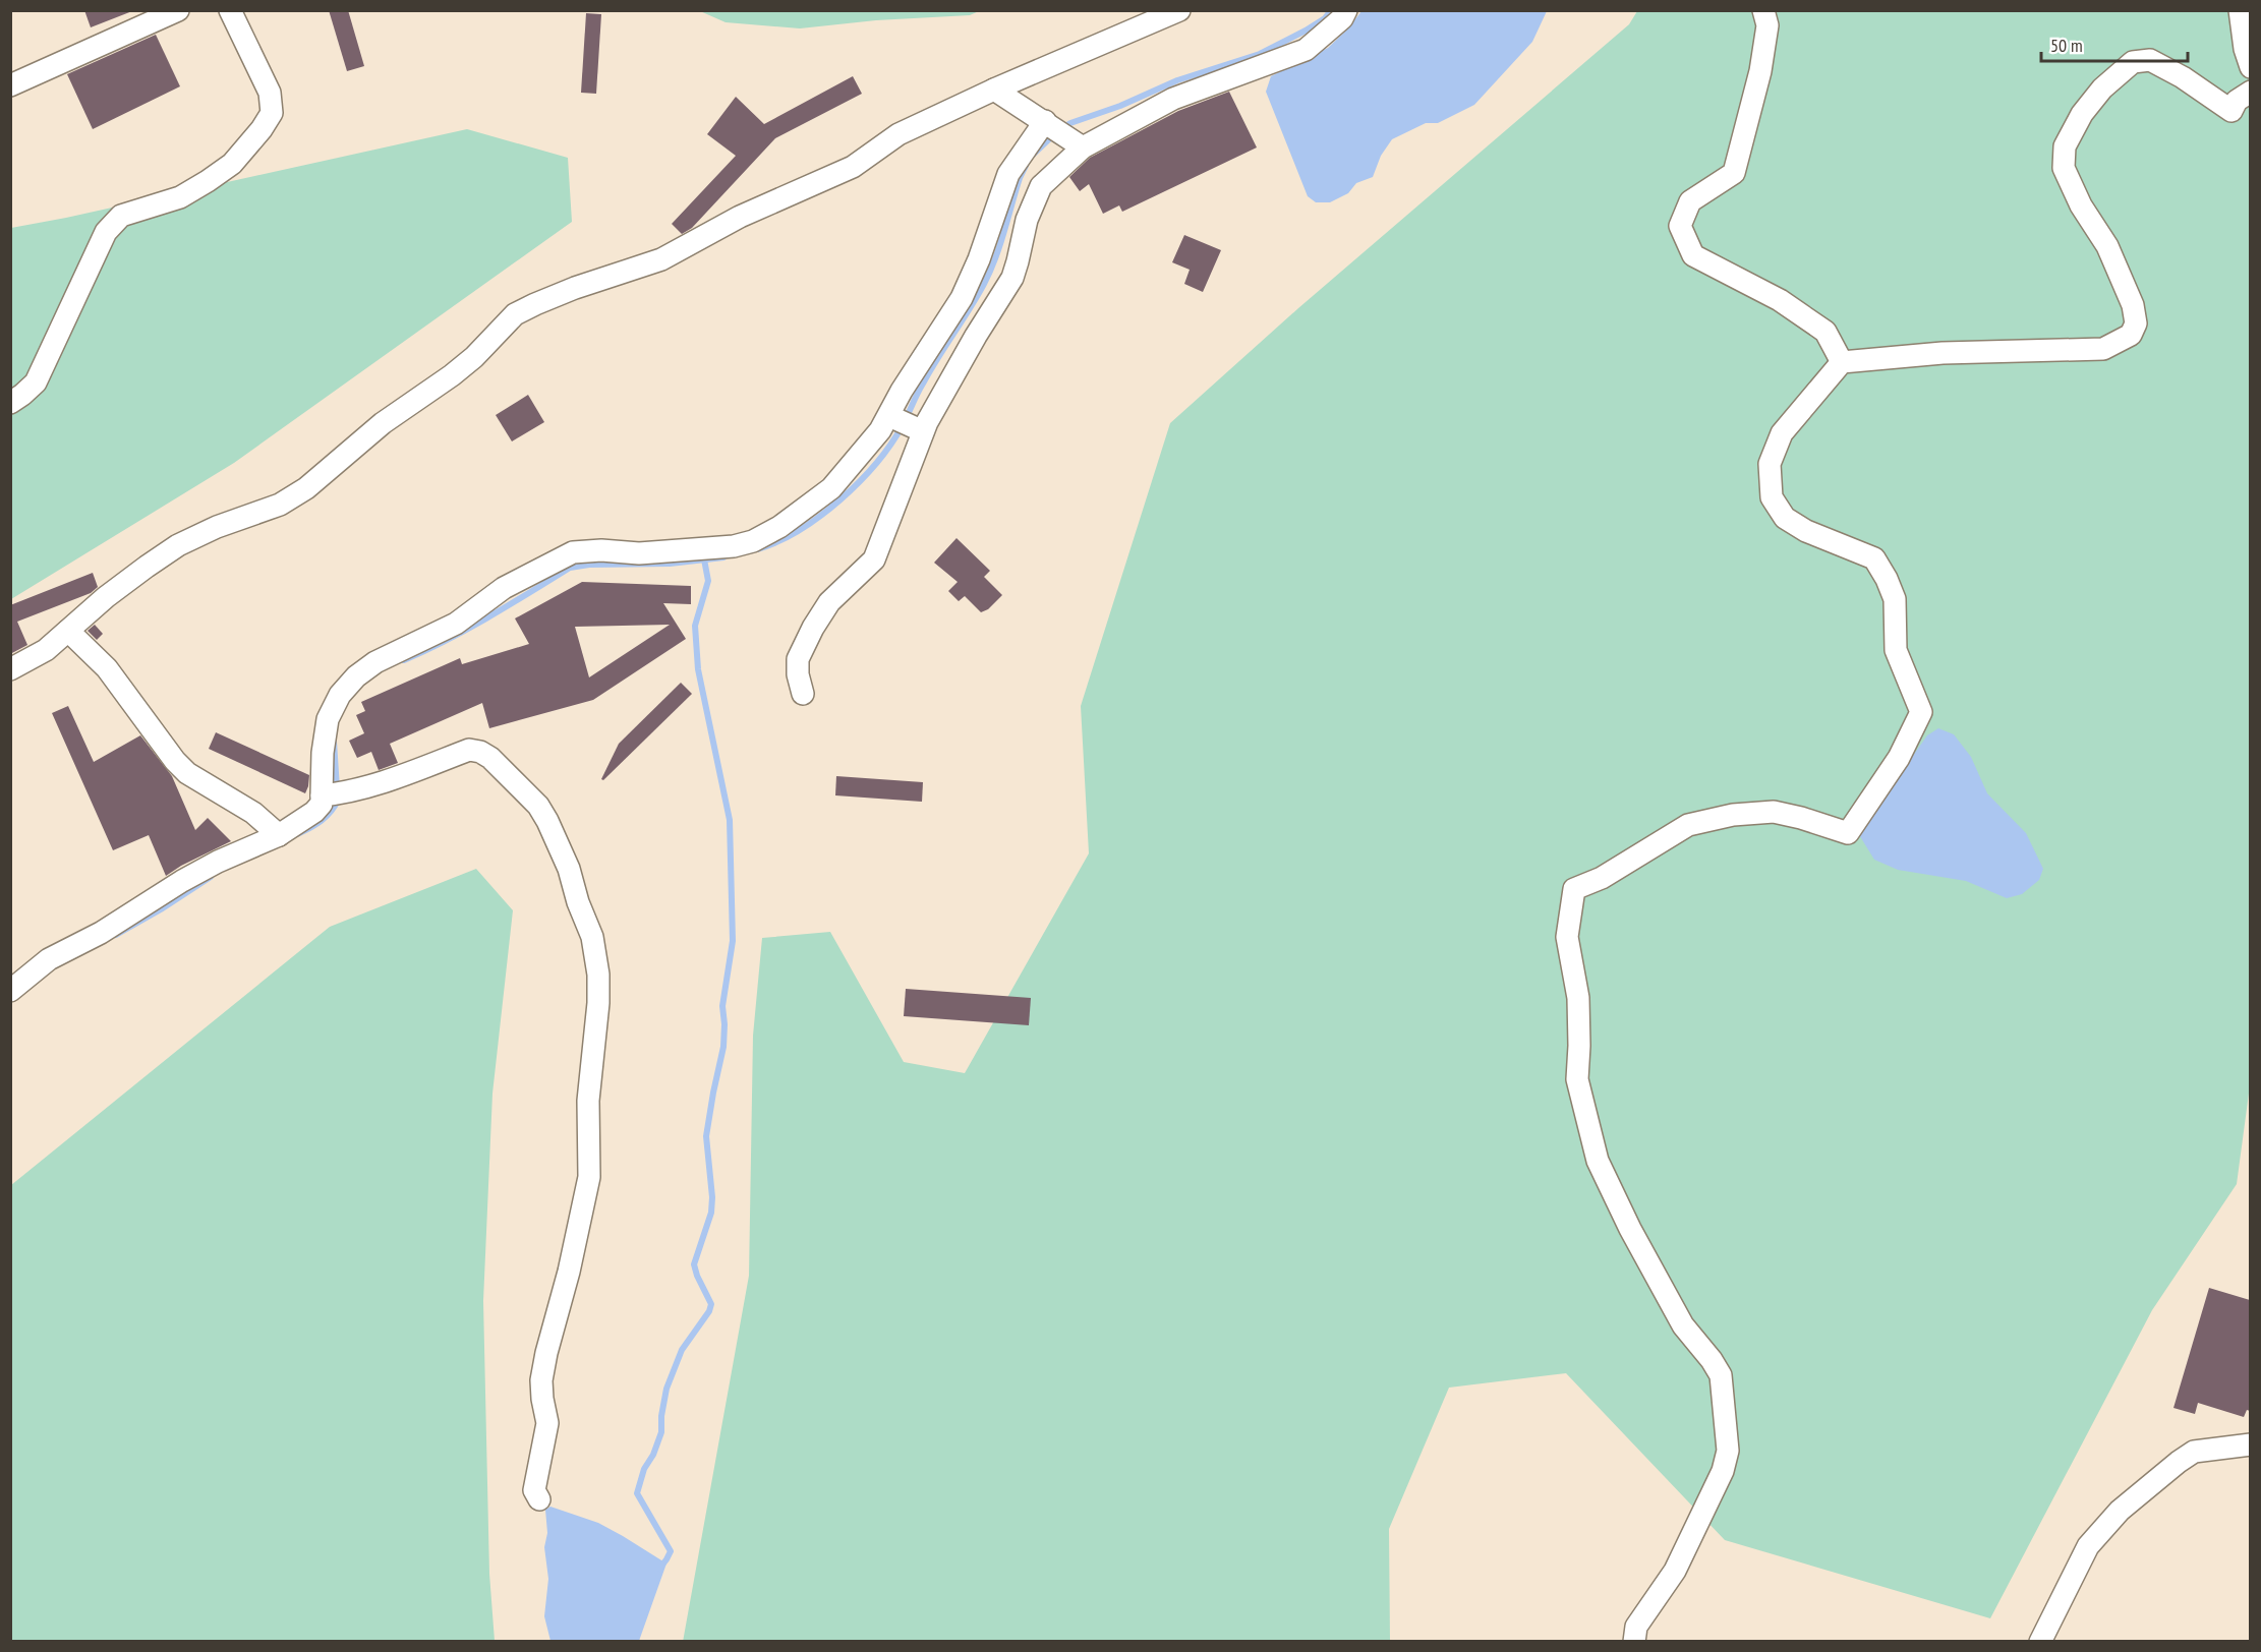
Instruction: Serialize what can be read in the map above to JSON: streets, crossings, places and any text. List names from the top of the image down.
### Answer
{
  "scale_bar": "50 m"
}
